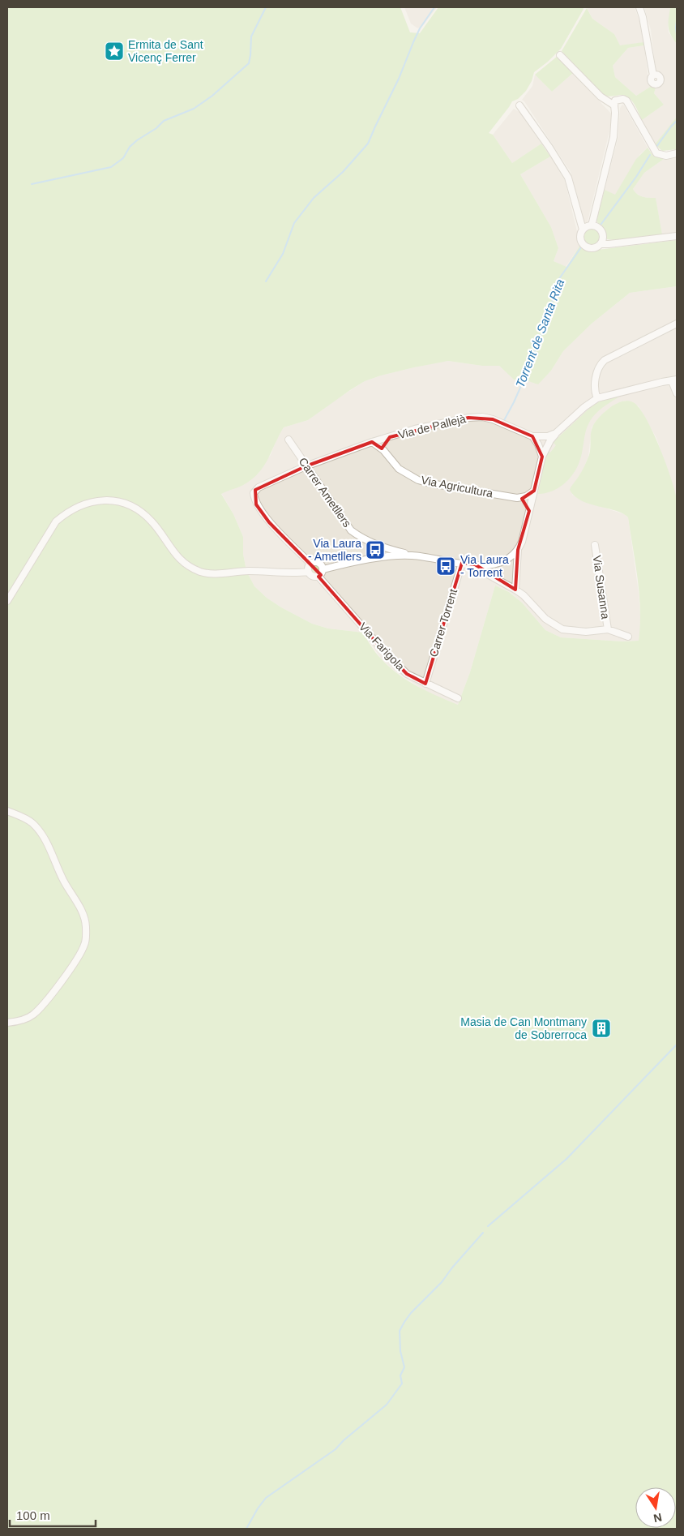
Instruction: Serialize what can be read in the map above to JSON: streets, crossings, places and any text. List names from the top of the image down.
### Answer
{
  "streets": {
    "street": [
      "Via de Pallejà",
      "Via Agricultura",
      "Carrer Ametllers",
      "Via Susanna",
      "Carrer Torrent",
      "Via Farigola"
    ]
  },
  "crossings": [
    ["Via de Pallejà", "Via Agricultura"],
    ["Via de Pallejà", "Carrer Ametllers"],
    ["Via de Pallejà", "Via Farigola"],
    ["Carrer Torrent", "Via Farigola"]
  ],
  "water": ["Torrent de Santa Rita"],
  "places": {
    "place": ["Ermita de Sant Vicenç Ferrer"],
    "bus stop": ["Via Laura - Ametllers", "Via Laura - Torrent"],
    "building": ["Masia de Can Montmany de Sobrerroca"]
  },
  "scale_bar": "100 m",
  "north": "bottom"
}
